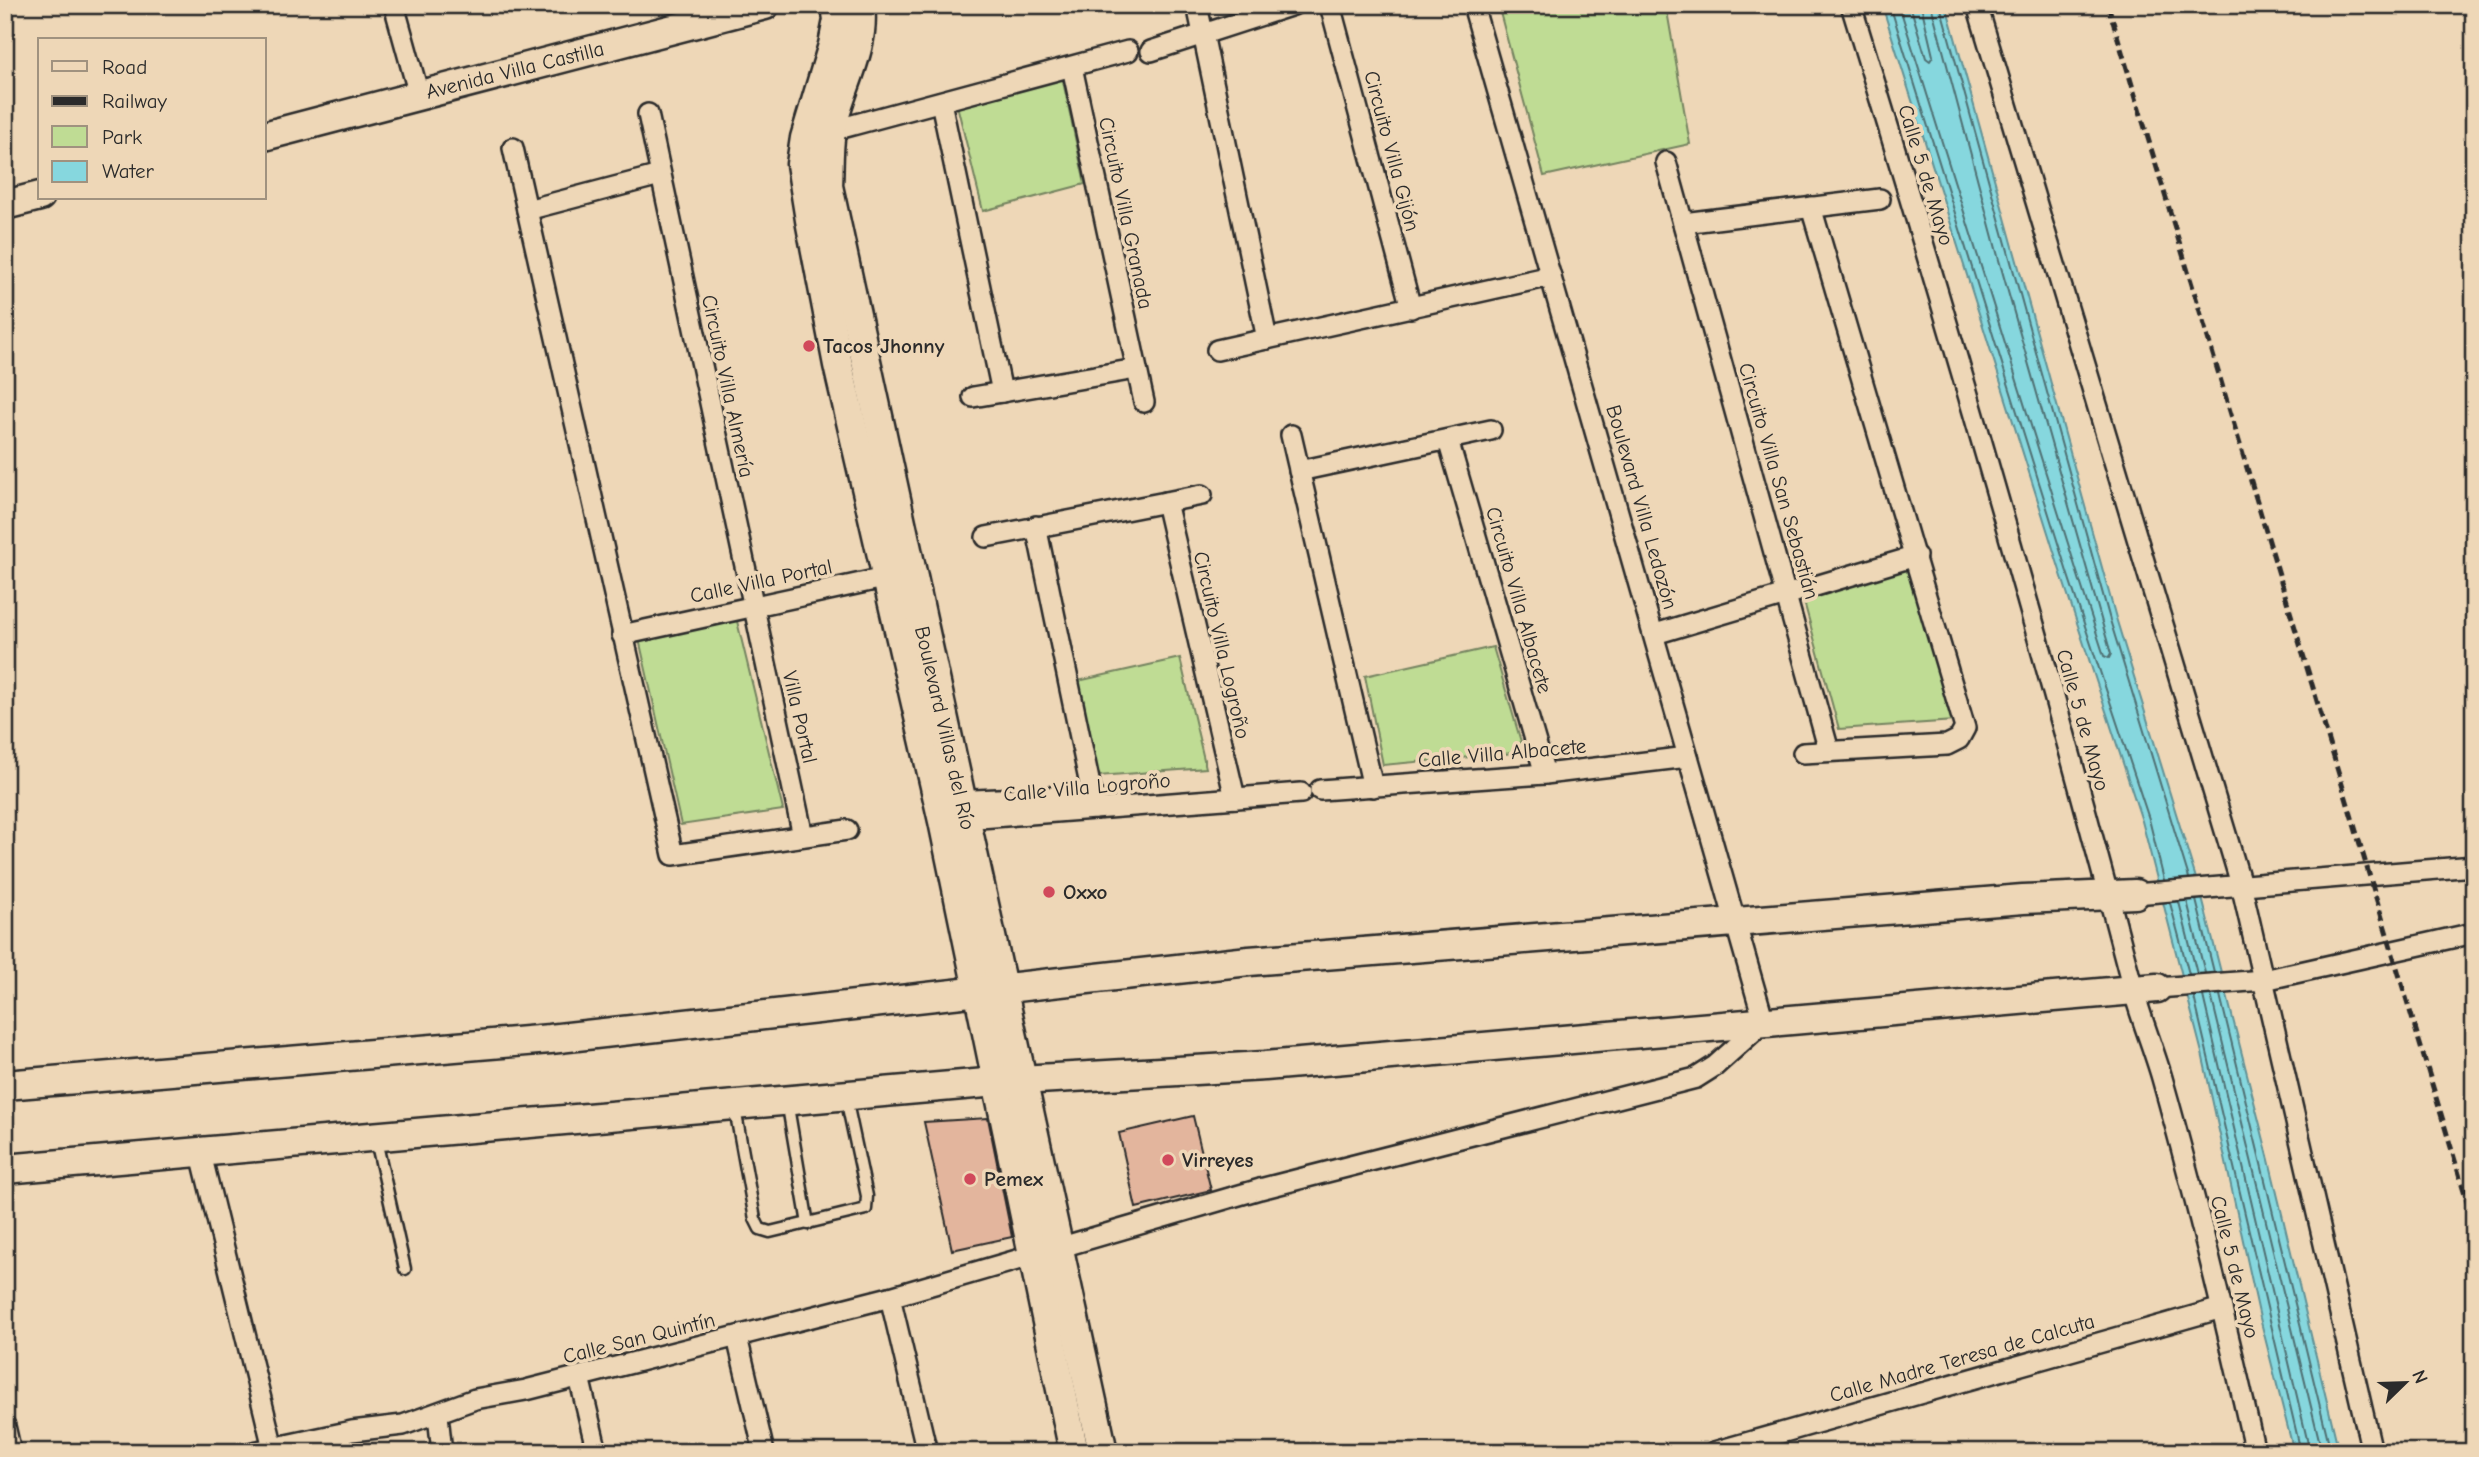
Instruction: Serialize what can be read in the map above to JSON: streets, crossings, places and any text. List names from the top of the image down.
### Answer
{
  "streets": {
    "street": [
      "Avenida Villa Castilla",
      "Circuito Villa Gijón",
      "Calle 5 de Mayo",
      "Circuito Villa Granada",
      "Circuito Villa Almería",
      "Circuito Villa San Sebastián",
      "Boulevard Villa Ledozón",
      "Calle Villa Portal",
      "Circuito Villa Albacete",
      "Circuito Villa Logroño",
      "Villa Portal",
      "Boulevard Villas del Río",
      "Calle Villa Albacete",
      "Calle Villa Logroño",
      "Calle San Quintín",
      "Calle Madre Teresa de Calcuta"
    ]
  },
  "crossings": [
    ["Calle 5 de Mayo", "Calle Madre Teresa de Calcuta"],
    ["Circuito Villa Almería", "Calle Villa Portal"],
    ["Circuito Villa Almería", "Villa Portal"],
    ["Boulevard Villa Ledozón", "Calle Villa Albacete"],
    ["Boulevard Villa Ledozón", "Calle San Quintín"],
    ["Calle Villa Portal", "Villa Portal"],
    ["Calle Villa Portal", "Boulevard Villas del Río"],
    ["Circuito Villa Albacete", "Calle Villa Albacete"],
    ["Circuito Villa Logroño", "Calle Villa Albacete"],
    ["Circuito Villa Logroño", "Calle Villa Logroño"],
    ["Boulevard Villas del Río", "Calle Villa Logroño"],
    ["Boulevard Villas del Río", "Calle San Quintín"],
    ["Calle Villa Albacete", "Calle Villa Logroño"]
  ],
  "places": [
    "Tacos Jhonny",
    "Oxxo",
    "Virreyes",
    "Pemex"
  ],
  "legend": [
    "Road",
    "Railway",
    "Park",
    "Water"
  ],
  "north": "top right"
}
